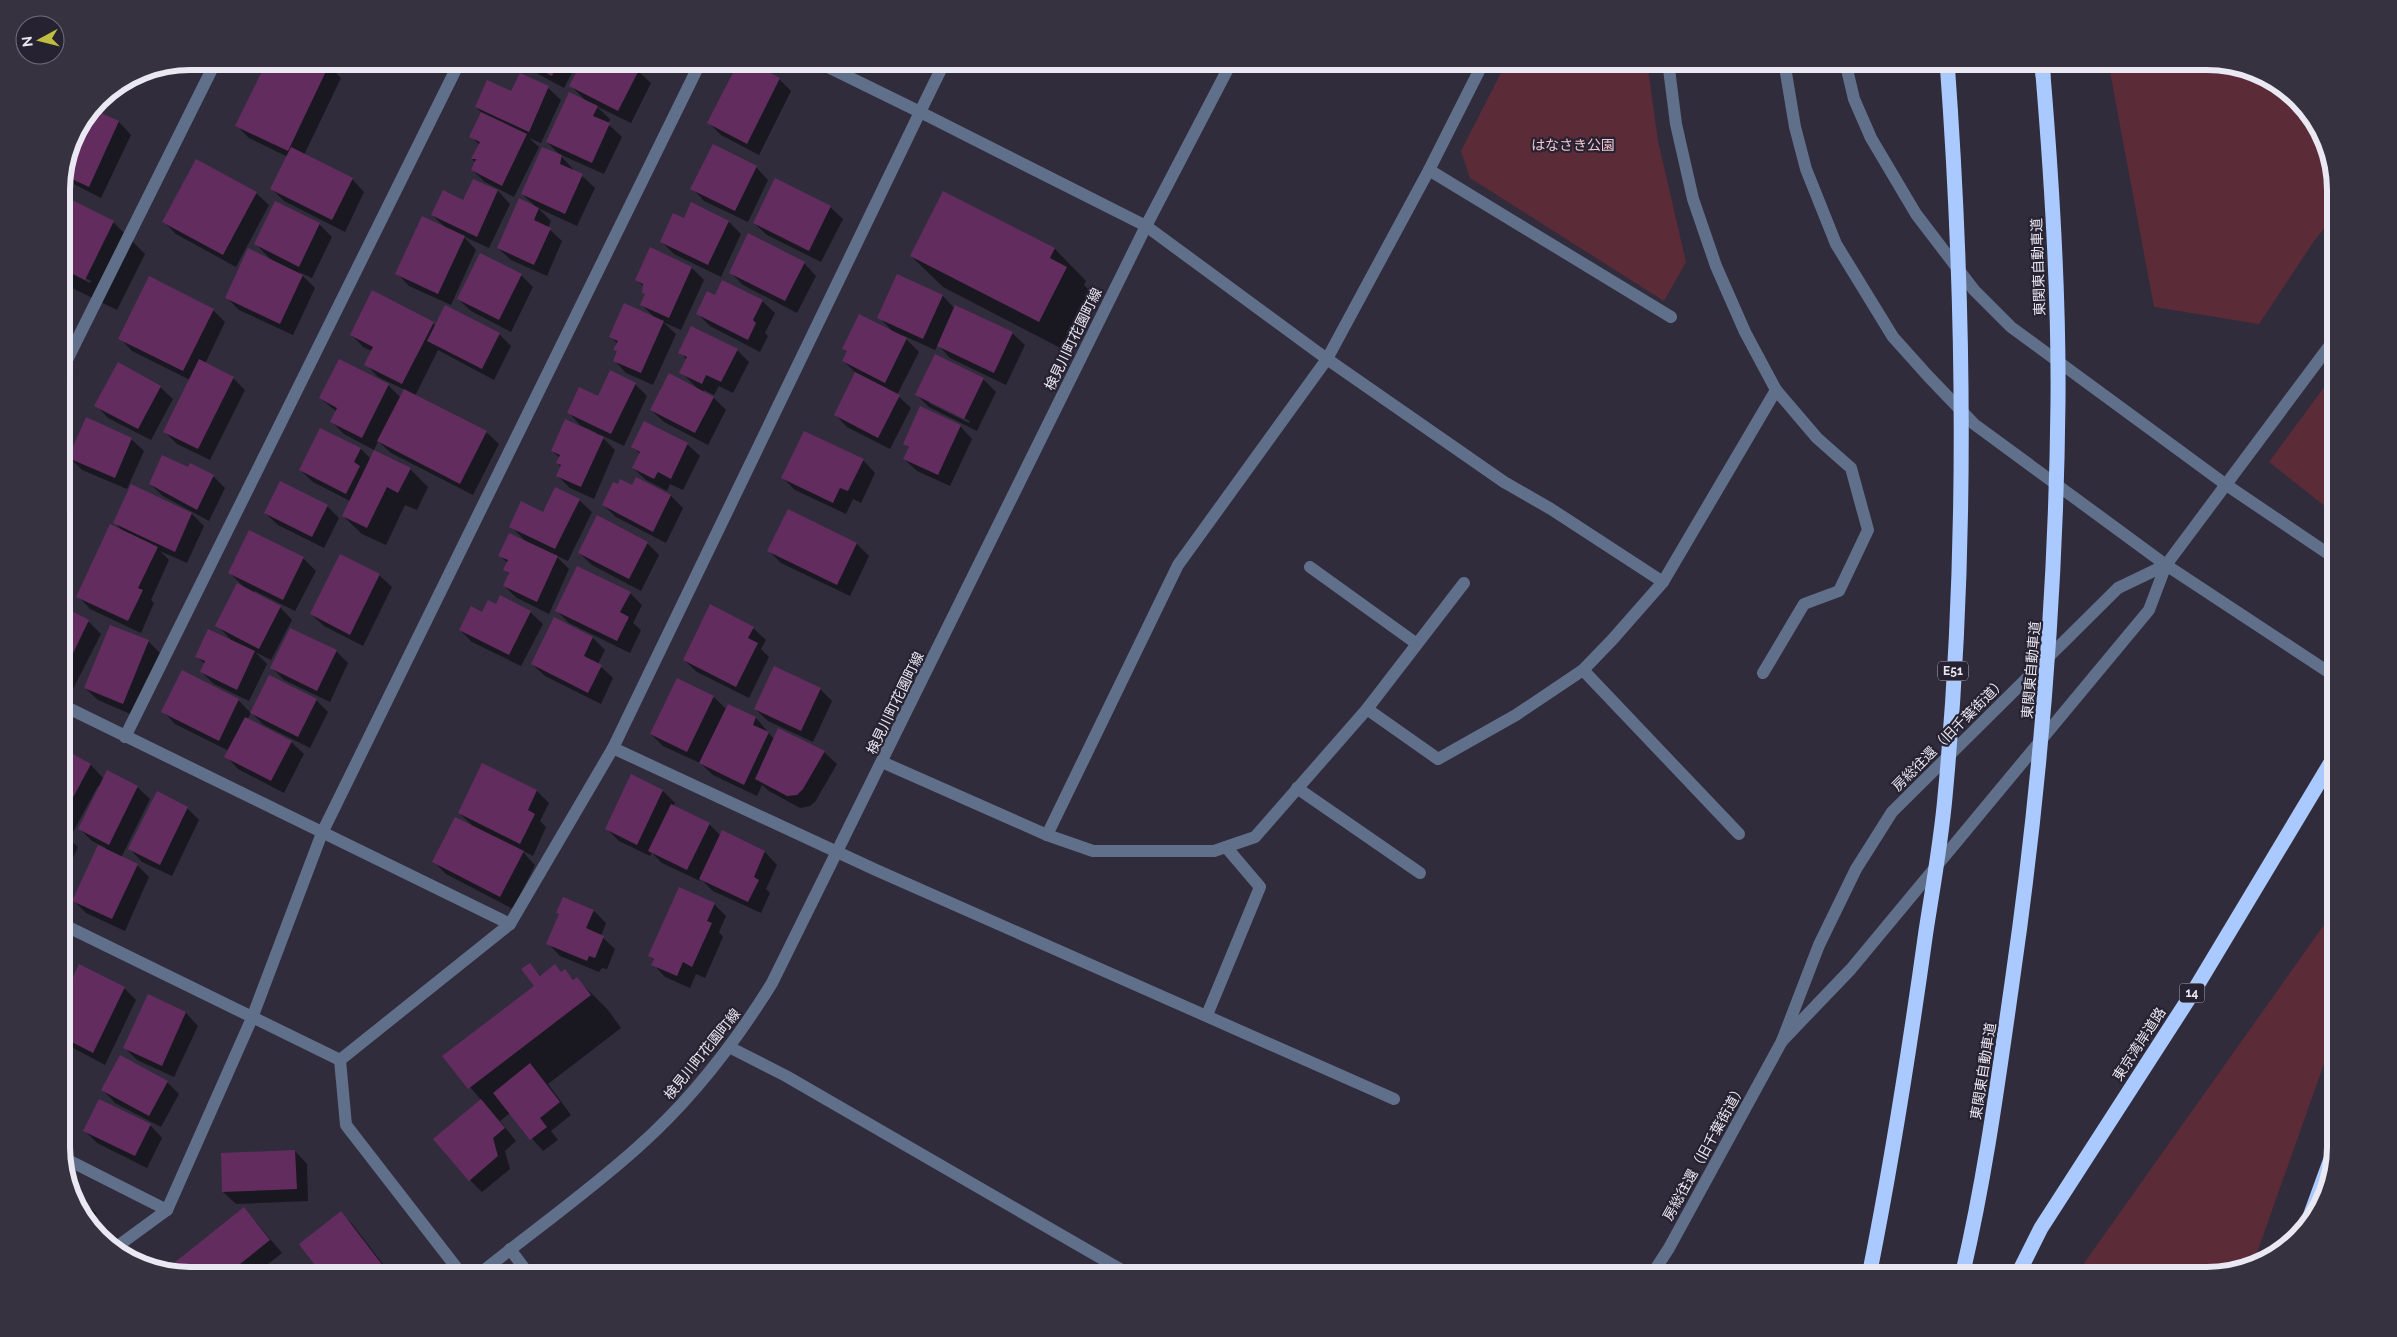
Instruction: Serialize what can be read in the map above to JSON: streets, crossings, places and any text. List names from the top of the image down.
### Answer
{
  "streets": {
    "highway": [
      "東関東自動車道",
      "E51",
      "14",
      "東京湾岸道路"
    ],
    "street": ["検見川町花園町線", "房総往還（旧千葉街道）"]
  },
  "parks": ["はなさき公園"],
  "north": "left"
}
